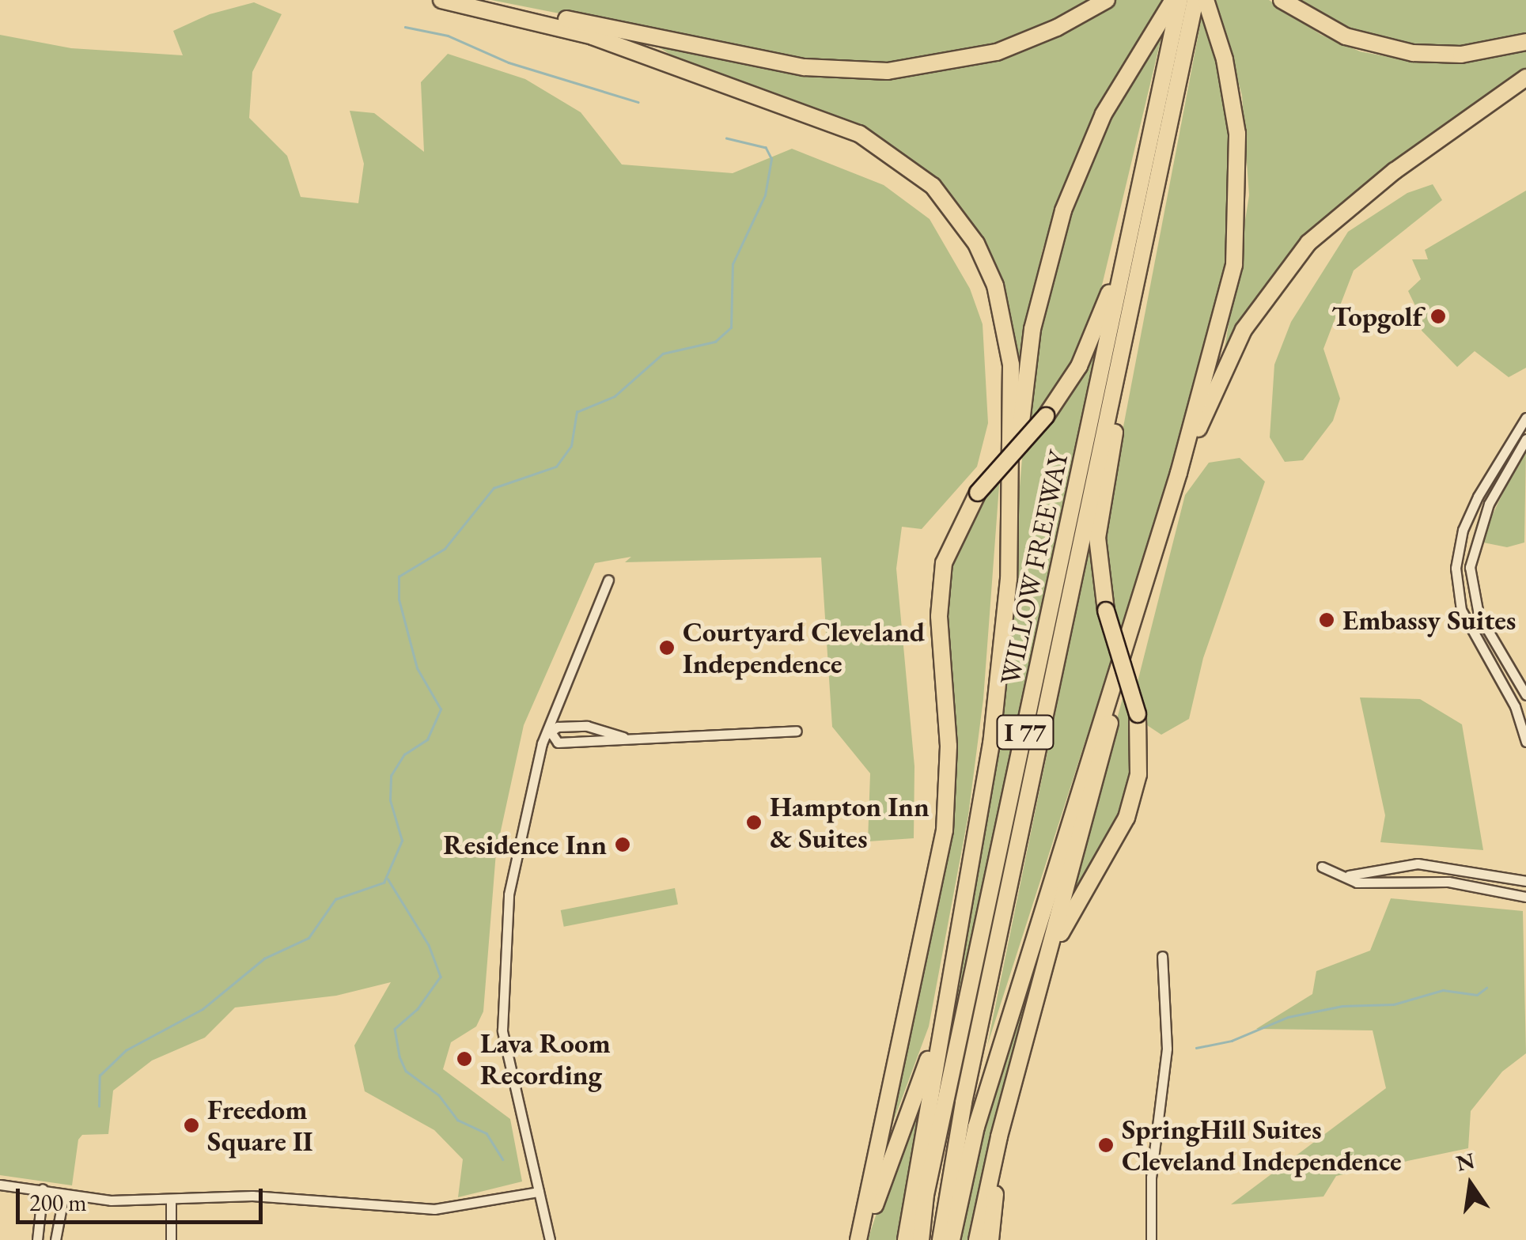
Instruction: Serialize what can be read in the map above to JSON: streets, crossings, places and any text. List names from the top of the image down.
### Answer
{
  "streets": {
    "highway": ["WILLOW FREEWAY", "I 77"]
  },
  "places": [
    "Topgolf",
    "Embassy Suites",
    "Courtyard Cleveland Independence",
    "Hampton Inn & Suites",
    "Residence Inn",
    "Lava Room Recording",
    "Freedom Square II",
    "SpringHill Suites Cleveland Independence"
  ],
  "scale_bar": "200 m",
  "north": "top"
}
